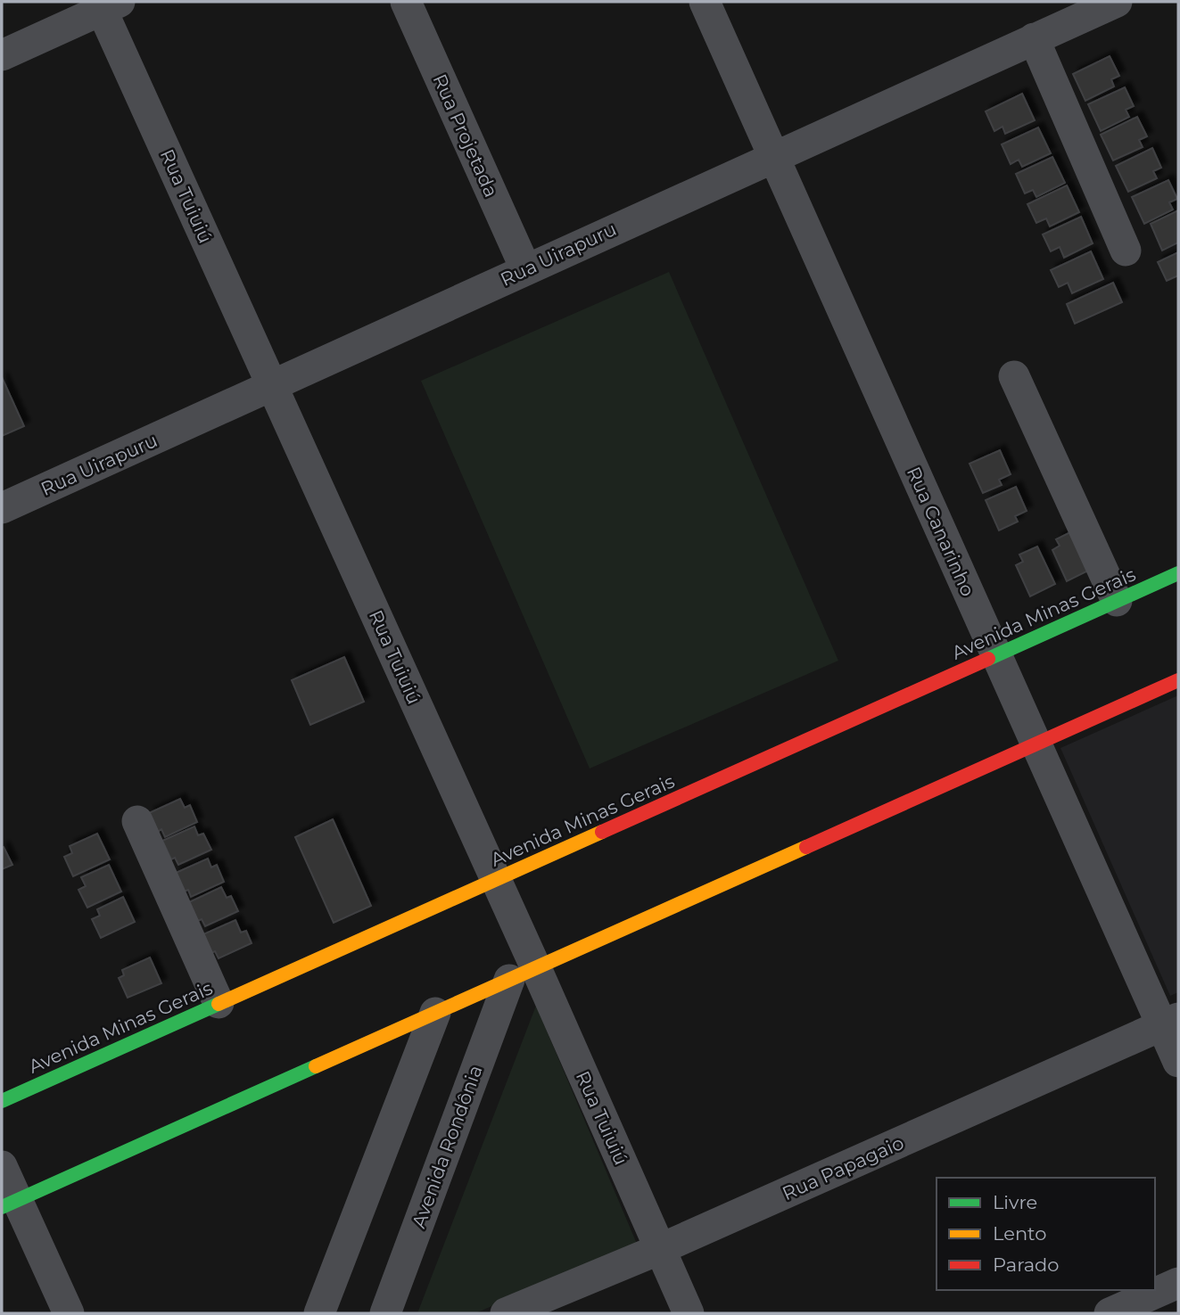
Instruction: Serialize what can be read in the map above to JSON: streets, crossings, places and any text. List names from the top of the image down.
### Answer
{
  "streets": {
    "street": [
      "Rua Projetada",
      "Rua Tuiuiú",
      "Rua Uirapuru",
      "Rua Canarinho",
      "Avenida Minas Gerais",
      "Avenida Rondônia",
      "Rua Papagaio"
    ]
  },
  "crossings": [
    ["Rua Projetada", "Rua Uirapuru"],
    ["Rua Tuiuiú", "Rua Uirapuru"],
    ["Rua Tuiuiú", "Avenida Minas Gerais"],
    ["Rua Tuiuiú", "Avenida Rondônia"],
    ["Rua Tuiuiú", "Rua Papagaio"],
    ["Rua Uirapuru", "Rua Canarinho"],
    ["Rua Canarinho", "Avenida Minas Gerais"],
    ["Rua Canarinho", "Rua Papagaio"]
  ],
  "legend": ["Livre", "Lento", "Parado"]
}
